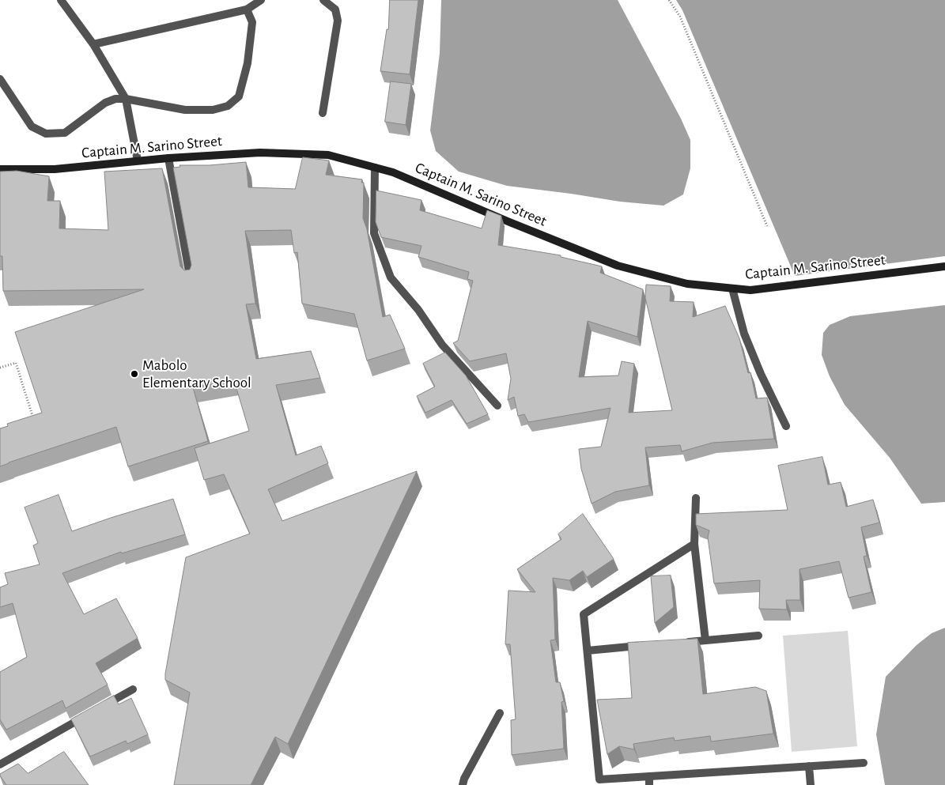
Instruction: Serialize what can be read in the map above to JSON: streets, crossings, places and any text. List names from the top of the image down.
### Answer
{
  "streets": {
    "street": ["Captain M. Sarino Street"]
  },
  "places": ["Mabolo Elementary School"]
}
